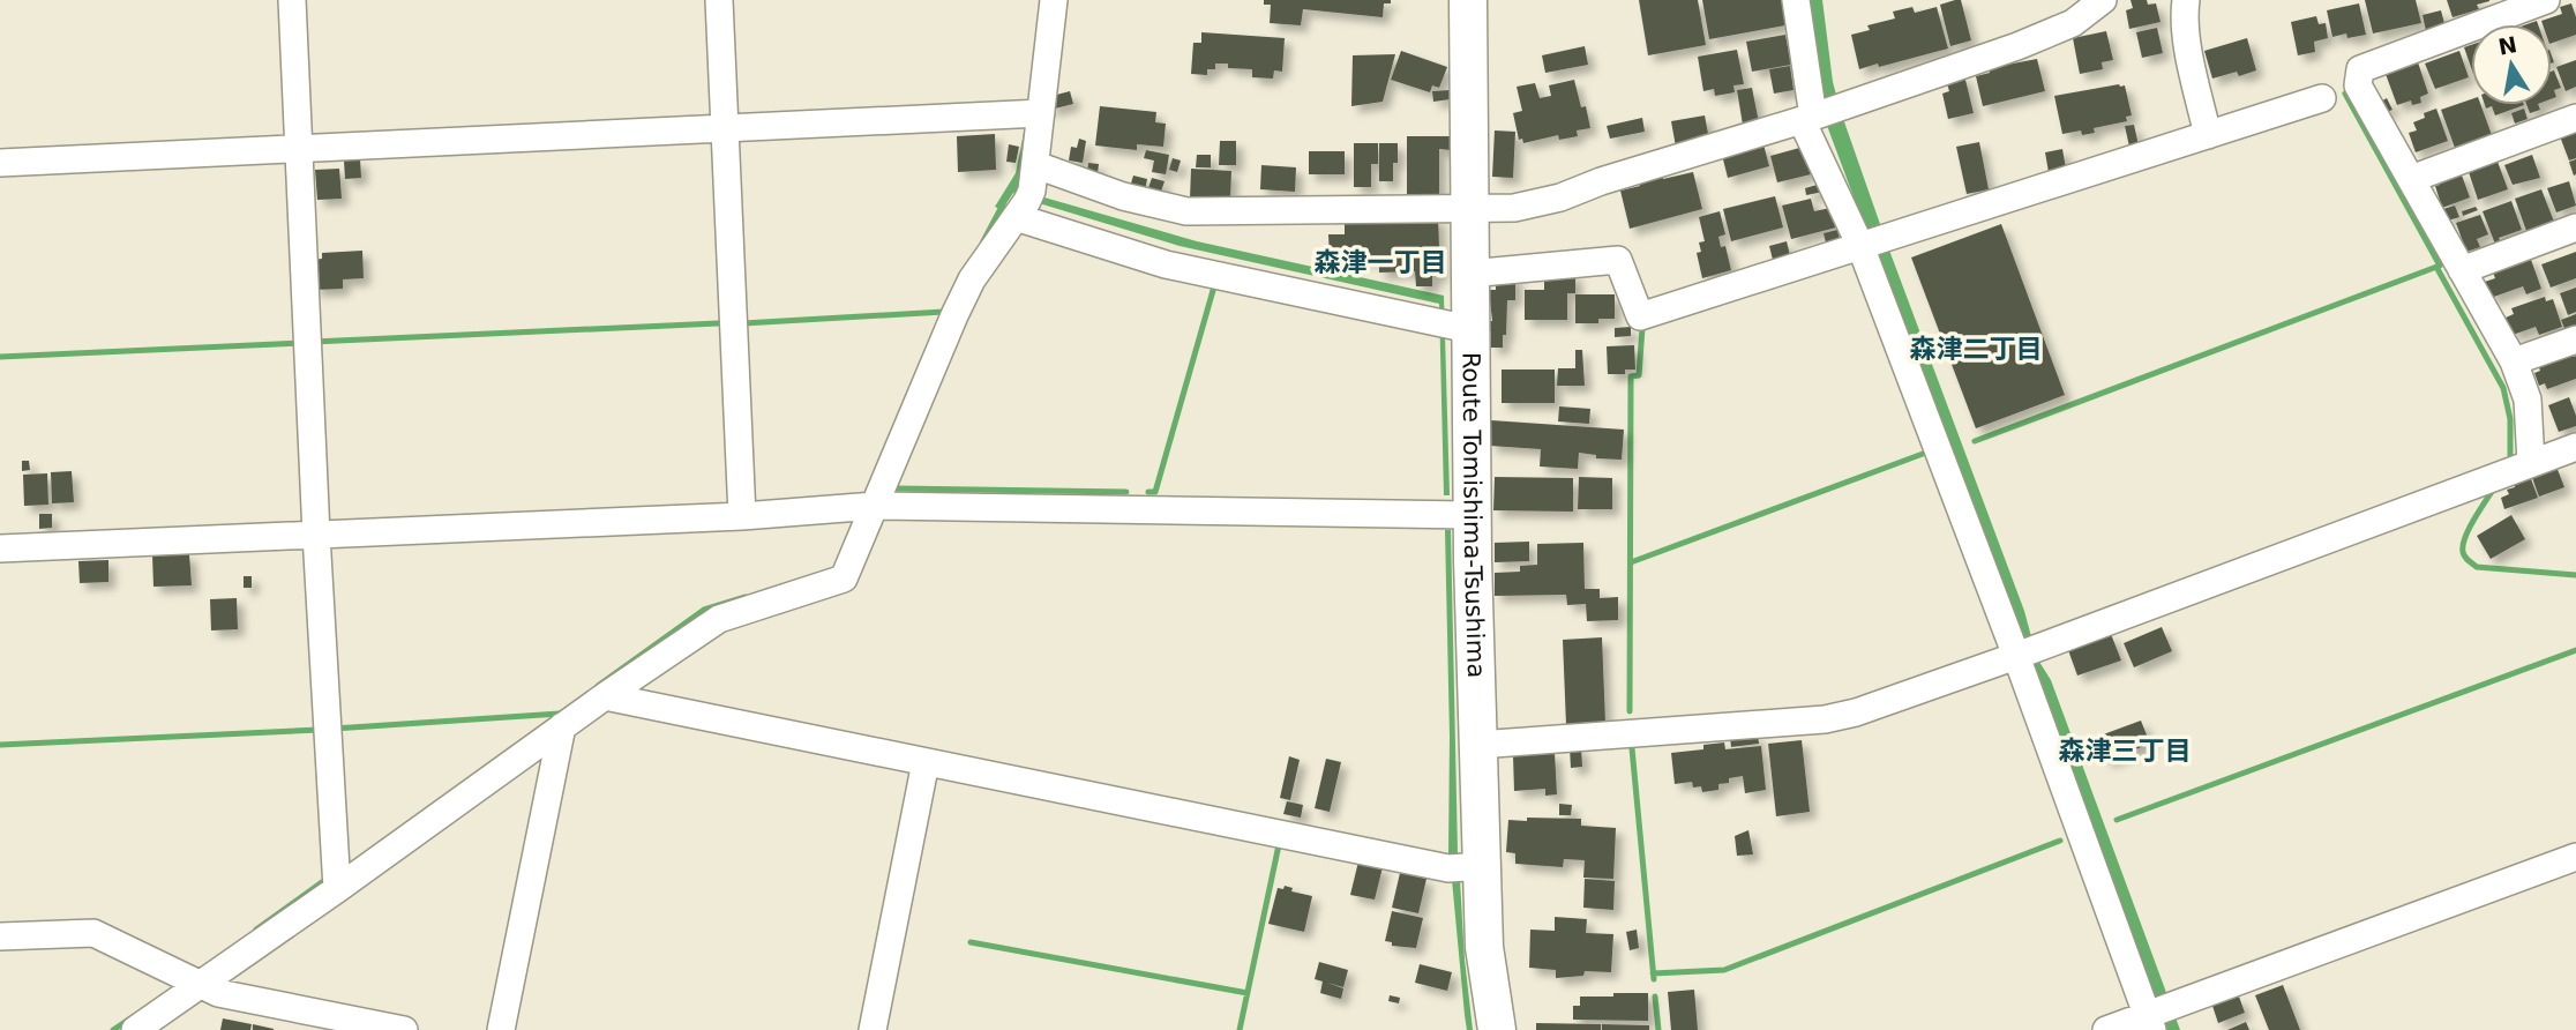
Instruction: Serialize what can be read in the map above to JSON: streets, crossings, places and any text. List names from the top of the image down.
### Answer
{
  "streets": {
    "main road": ["Route Tomishima-Tsushima"]
  },
  "districts": ["森津一丁目", "森津二丁目", "森津三丁目"],
  "north": "top"
}
